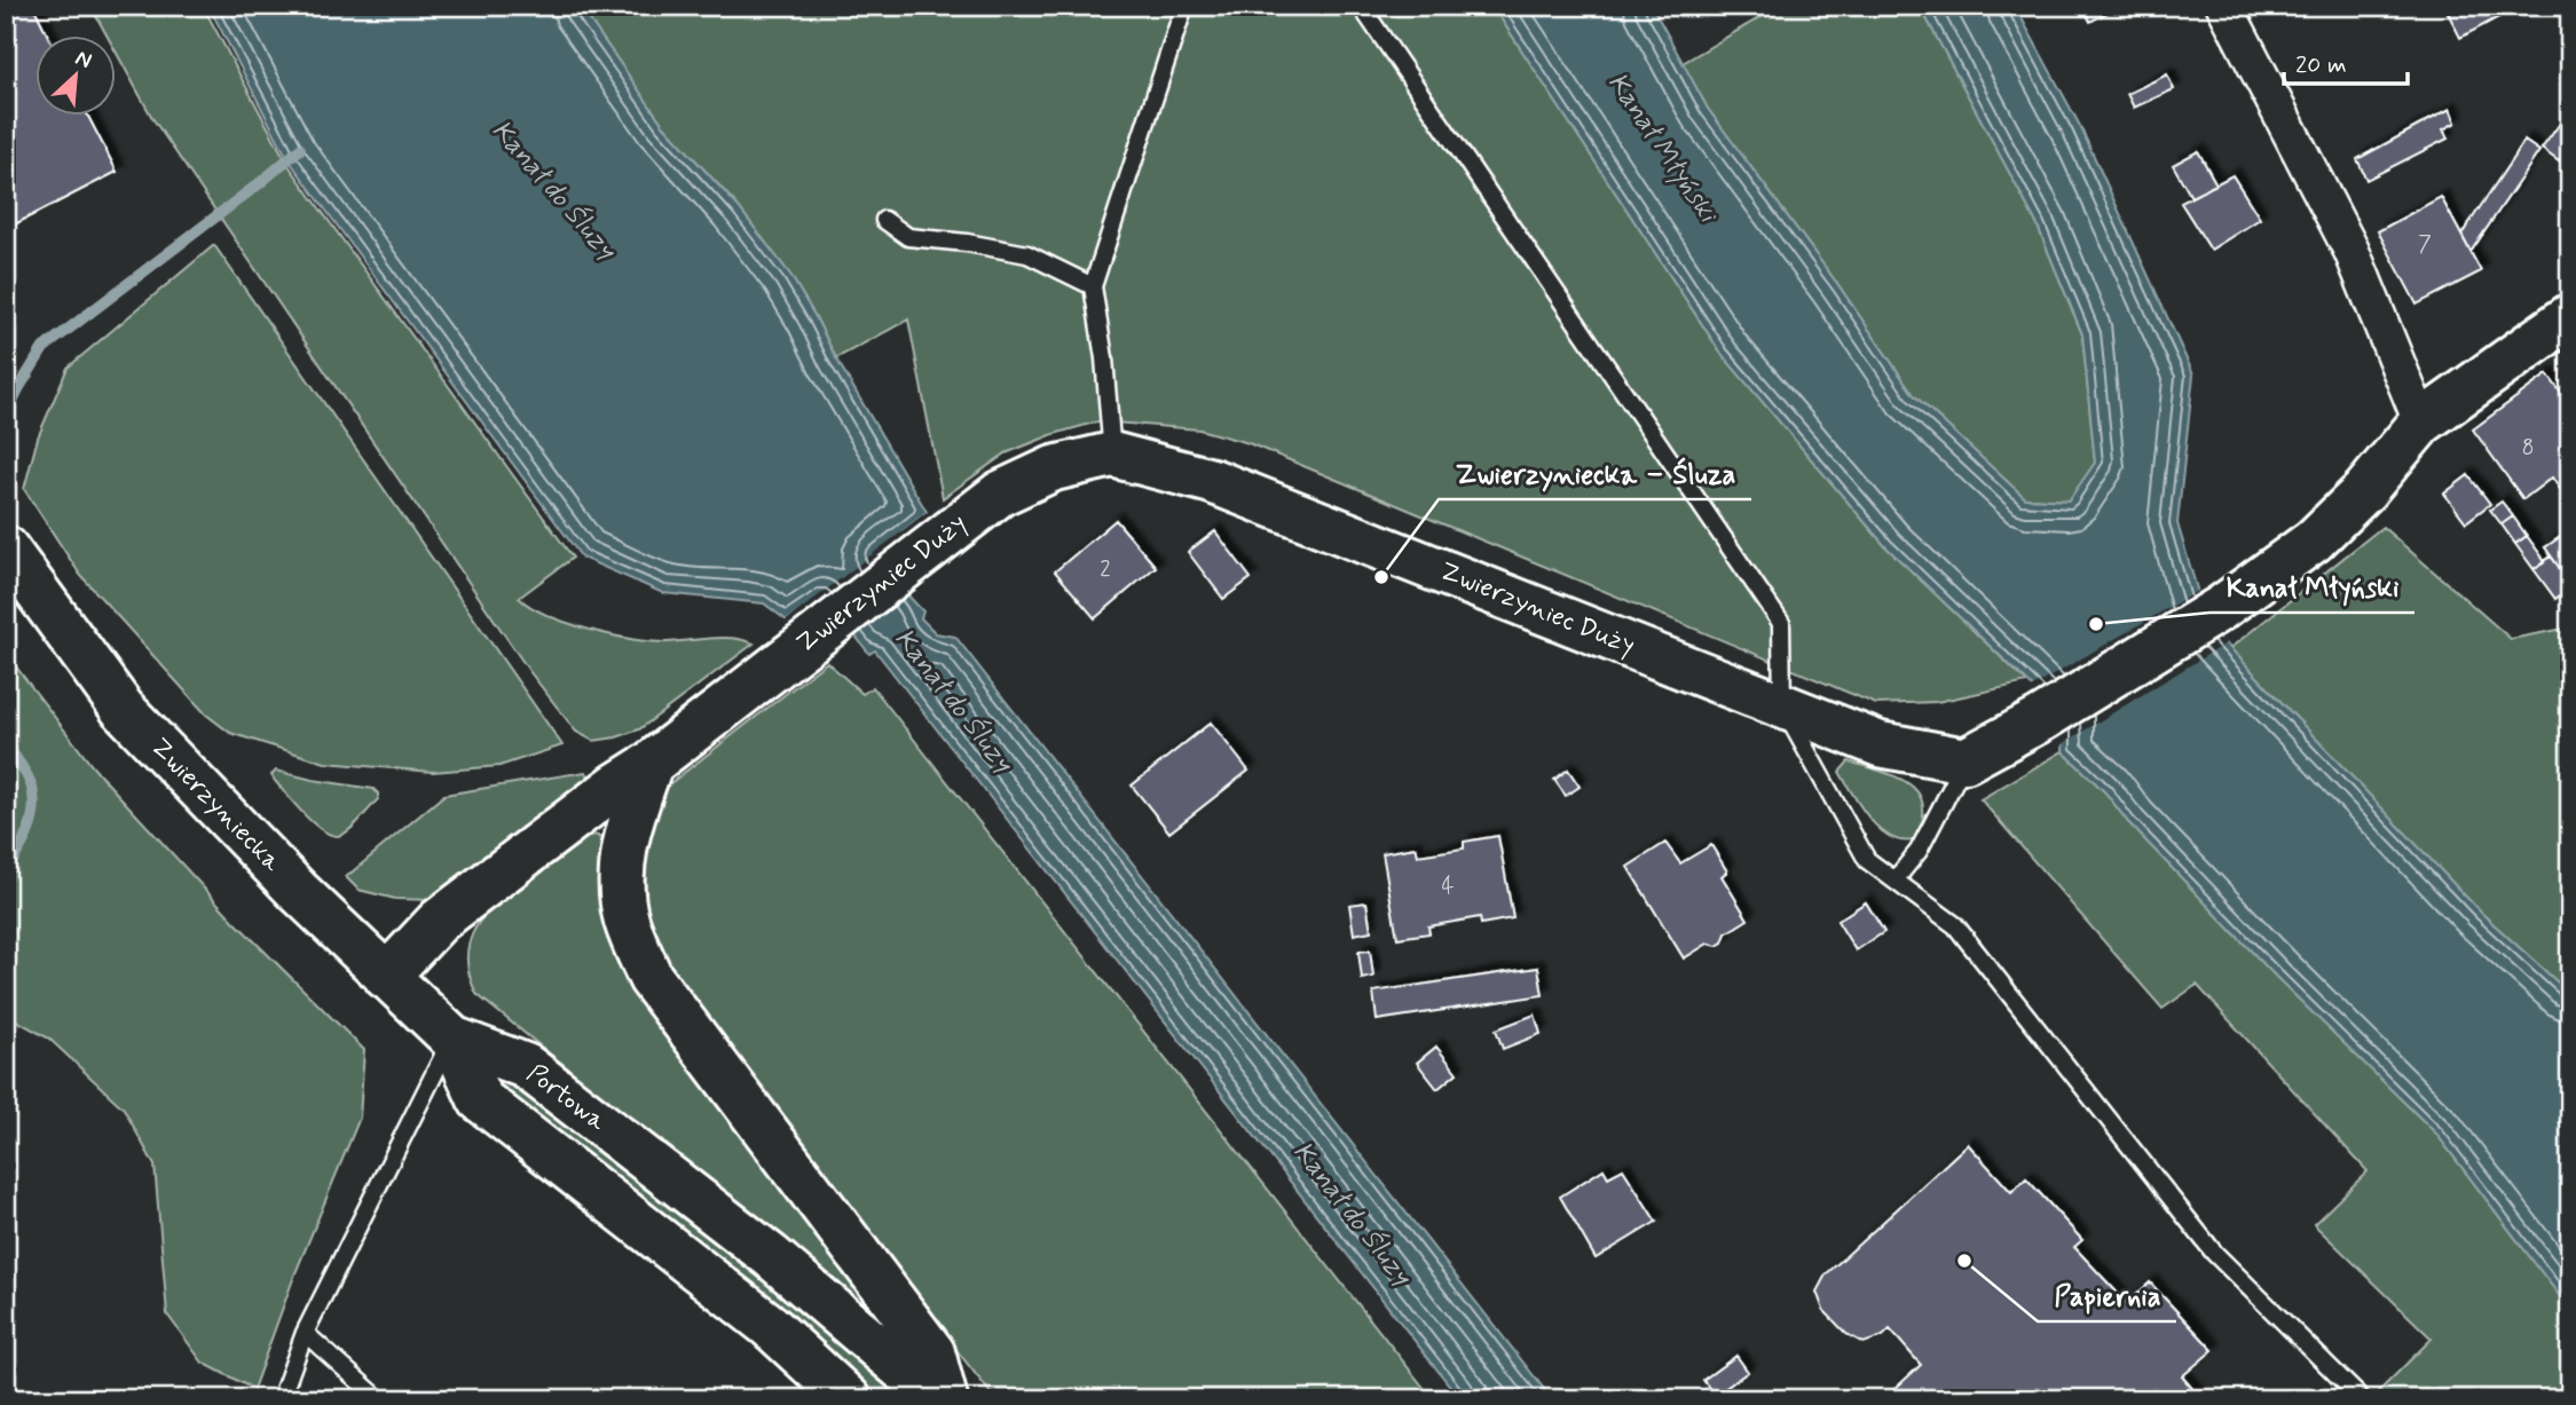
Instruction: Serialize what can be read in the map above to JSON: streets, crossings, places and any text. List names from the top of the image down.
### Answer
{
  "streets": {
    "street": ["Zwierzyniec Duży", "Zwierzyniecka", "Portowa"]
  },
  "crossings": [
    ["Zwierzyniec Duży", "Zwierzyniecka"],
    ["Zwierzyniecka", "Portowa"]
  ],
  "water": ["Kanał Młyński", "Kanał do Śluzy"],
  "places": ["Zwierzyniecka – Śluza", "Kanał Młyński", "Papiernia"],
  "house_numbers": [
    "7",
    "8",
    "2",
    "4"
  ],
  "scale_bar": "20 m",
  "north": "top right"
}
